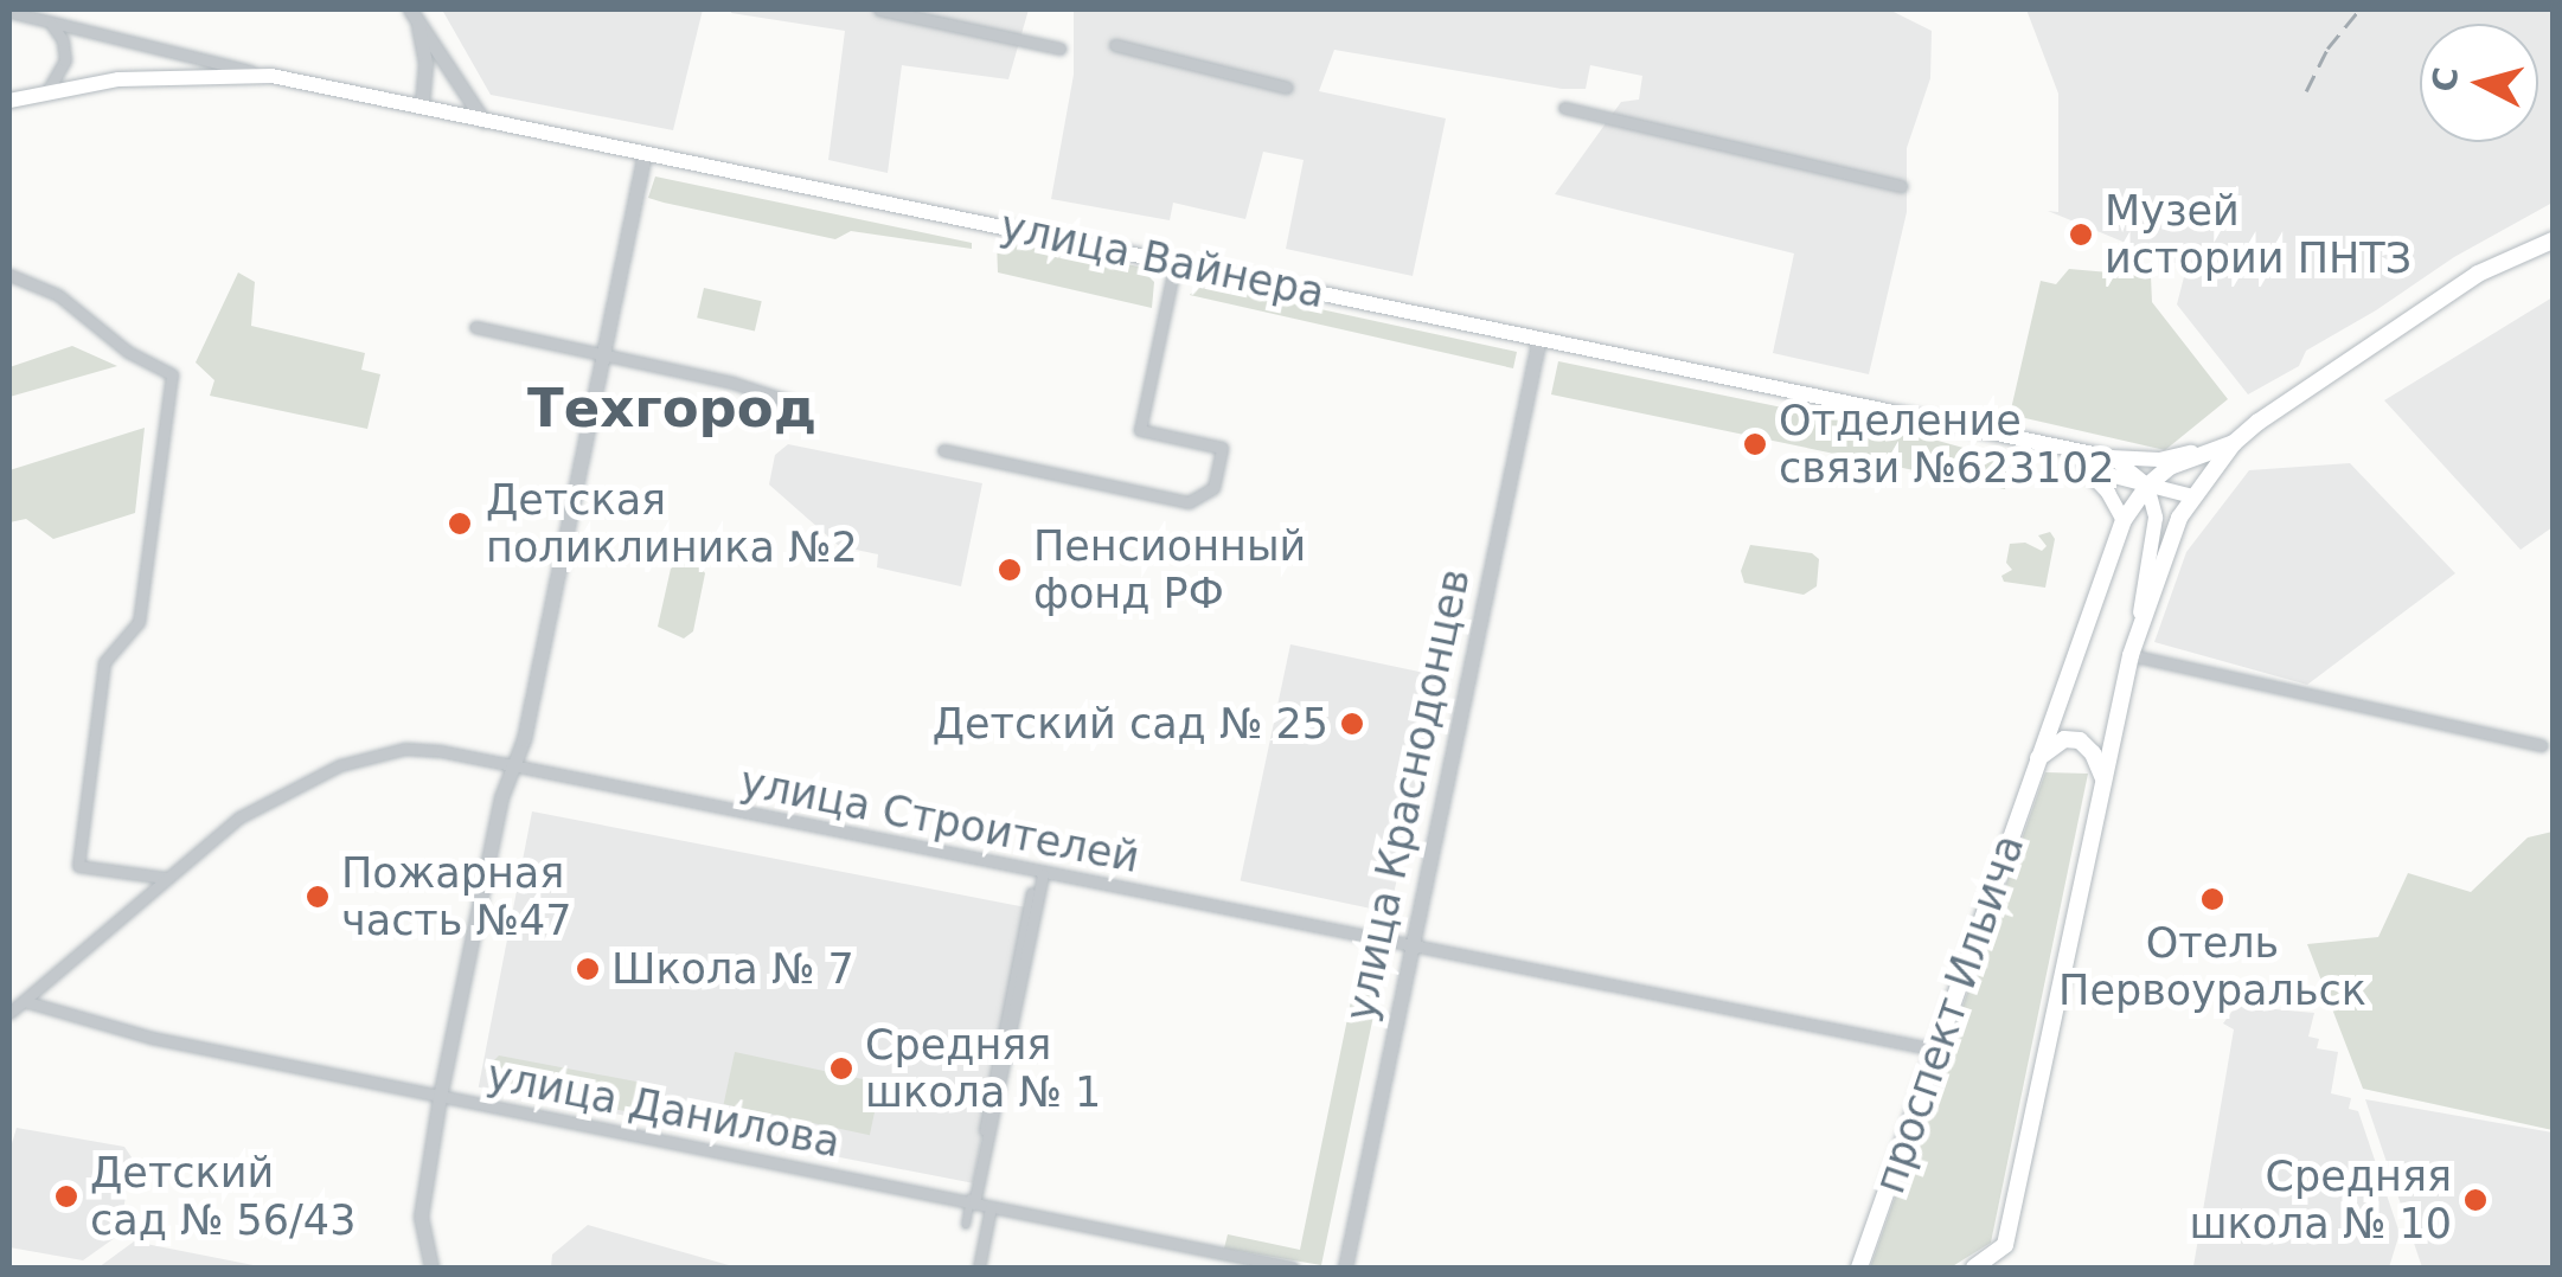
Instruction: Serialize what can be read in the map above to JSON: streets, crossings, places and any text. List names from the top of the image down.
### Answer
{
  "streets": {
    "main road": ["улица Вайнера", "проспект Ильича"],
    "street": ["улица Краснодонцев", "улица Строителей", "улица Данилова"]
  },
  "crossings": [
    ["улица Вайнера", "улица Краснодонцев"],
    ["улица Вайнера", "проспект Ильича"],
    ["улица Краснодонцев", "улица Строителей"],
    ["улица Строителей", "проспект Ильича"],
    ["улица Строителей", "улица Данилова"]
  ],
  "districts": ["Техгород"],
  "places": [
    "Музей истории ПНТЗ",
    "Отделение связи №623102",
    "Детская поликлиника №2",
    "Пенсионный фонд РФ",
    "Детский сад № 25",
    "Пожарная часть №47",
    "Отель Первоуральск",
    "Школа № 7",
    "Средняя школа № 1",
    "Детский сад № 56/43",
    "Средняя школа № 10"
  ],
  "north": "left"
}
